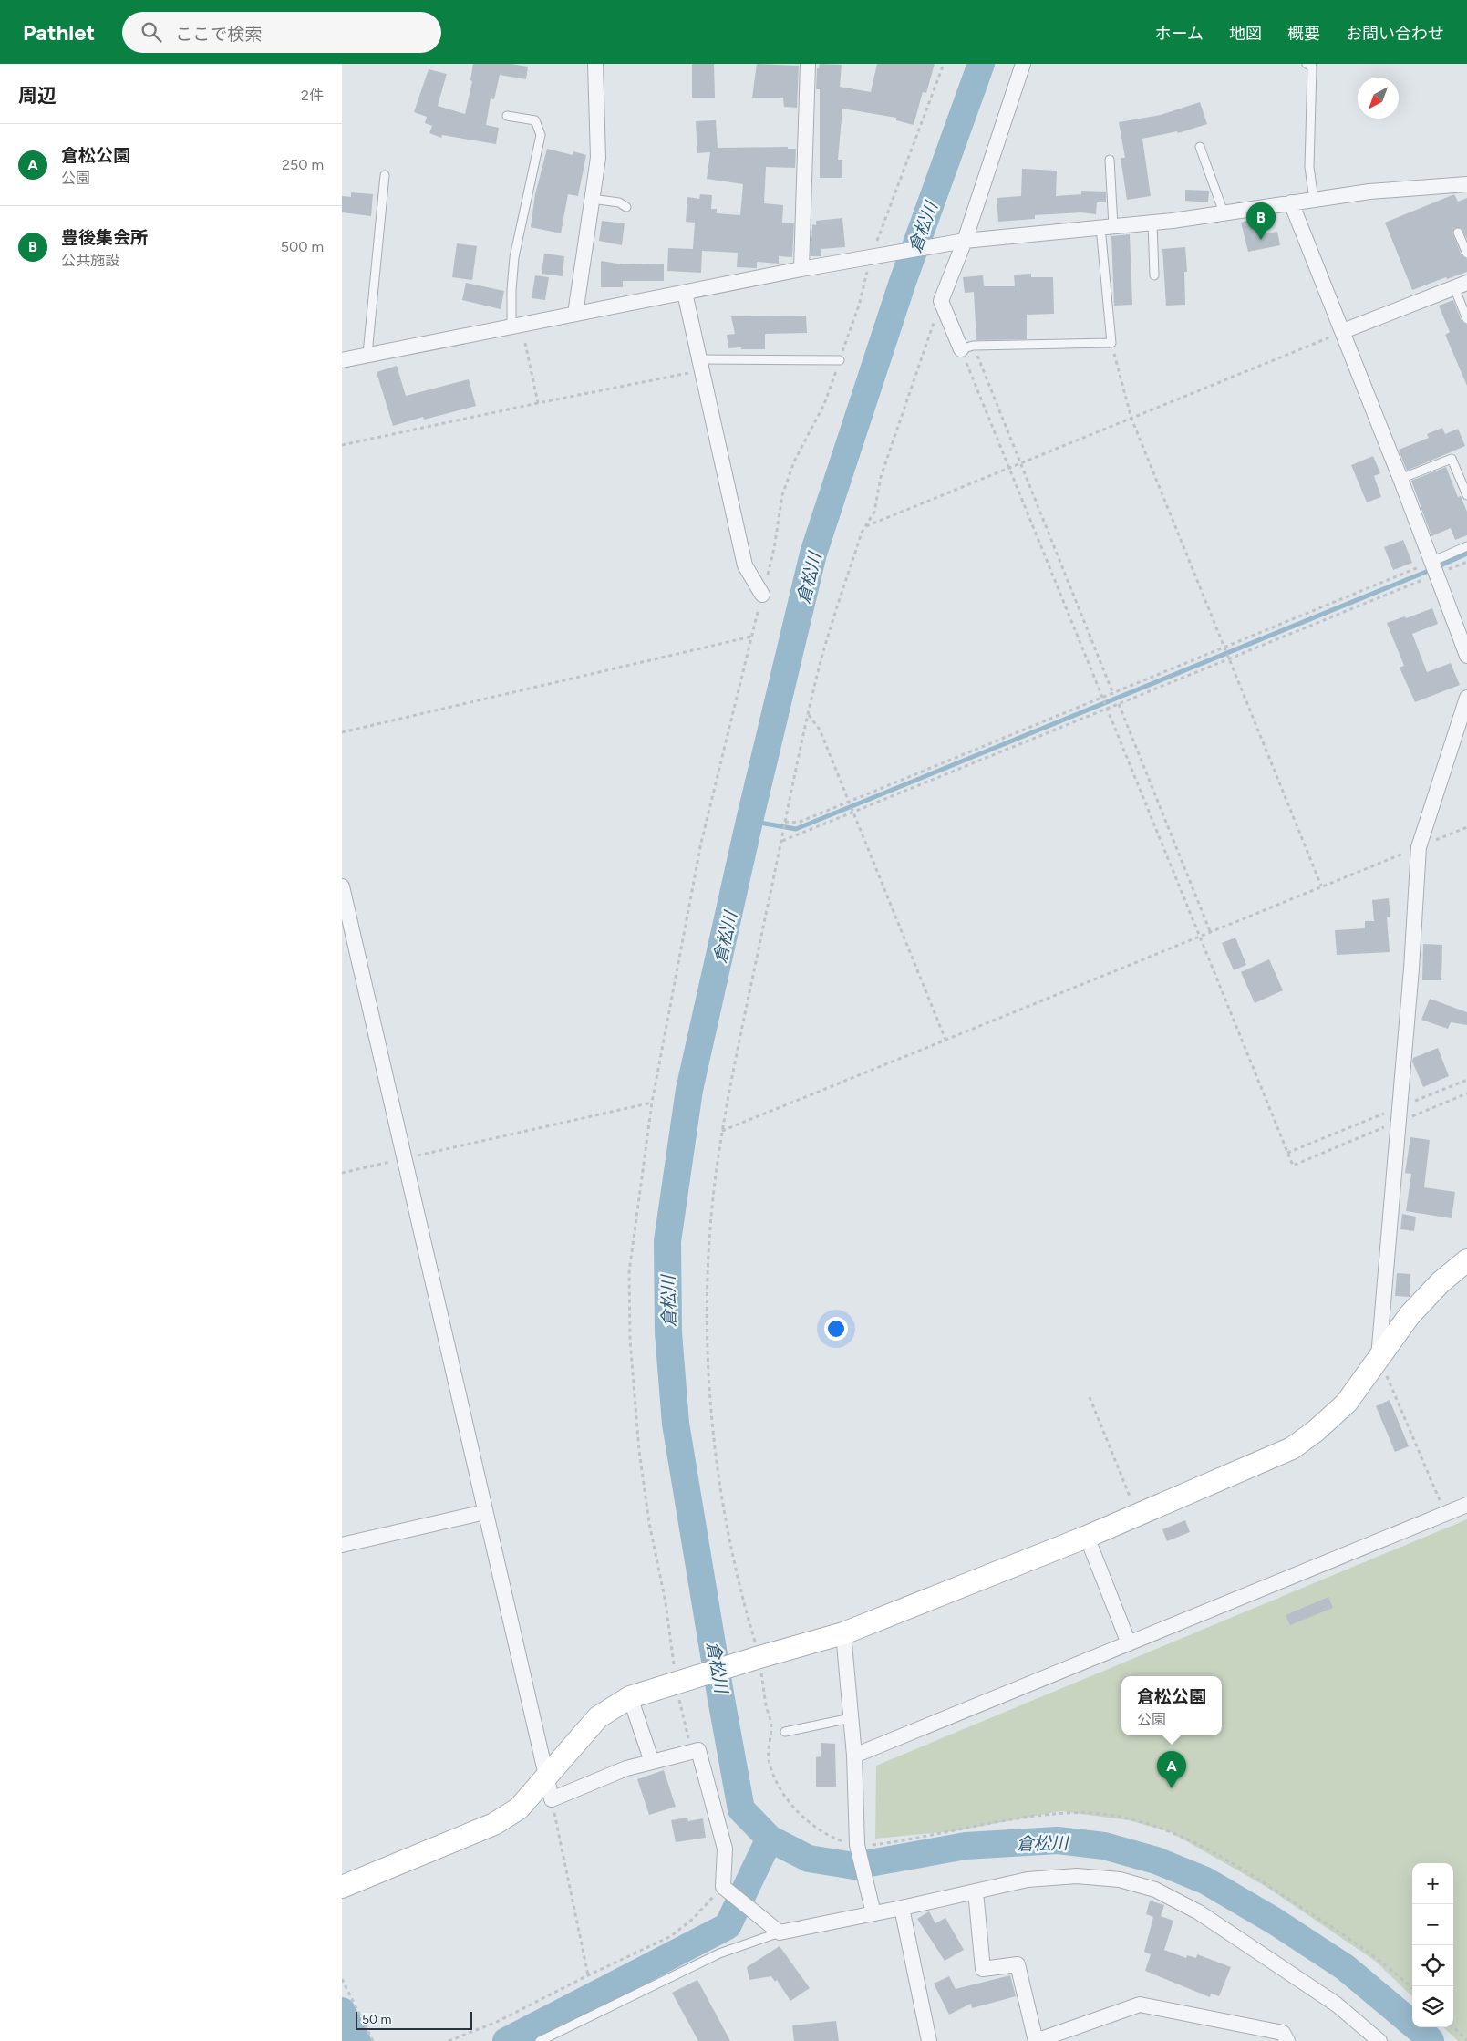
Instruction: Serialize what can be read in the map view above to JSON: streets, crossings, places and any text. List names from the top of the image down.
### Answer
{
  "water": ["倉松川"],
  "scale_bar": "50 m",
  "north": "bottom left",
  "page": {
    "header": "Pathlet",
    "search": "ここで検索",
    "nav": [
      "ホーム",
      "地図",
      "概要",
      "お問い合わせ"
    ],
    "heading": ["周辺", "2件"],
    "list": [
      {
        "mark": "A",
        "name": "倉松公園",
        "note": "公園",
        "value": "250 m"
      },
      {
        "mark": "B",
        "name": "豊後集会所",
        "note": "公共施設",
        "value": "500 m"
      }
    ],
    "pins": ["B", "A"],
    "popup": ["倉松公園", "公園"],
    "map_buttons": ["+", "−"],
    "scale": "50 m"
  }
}
